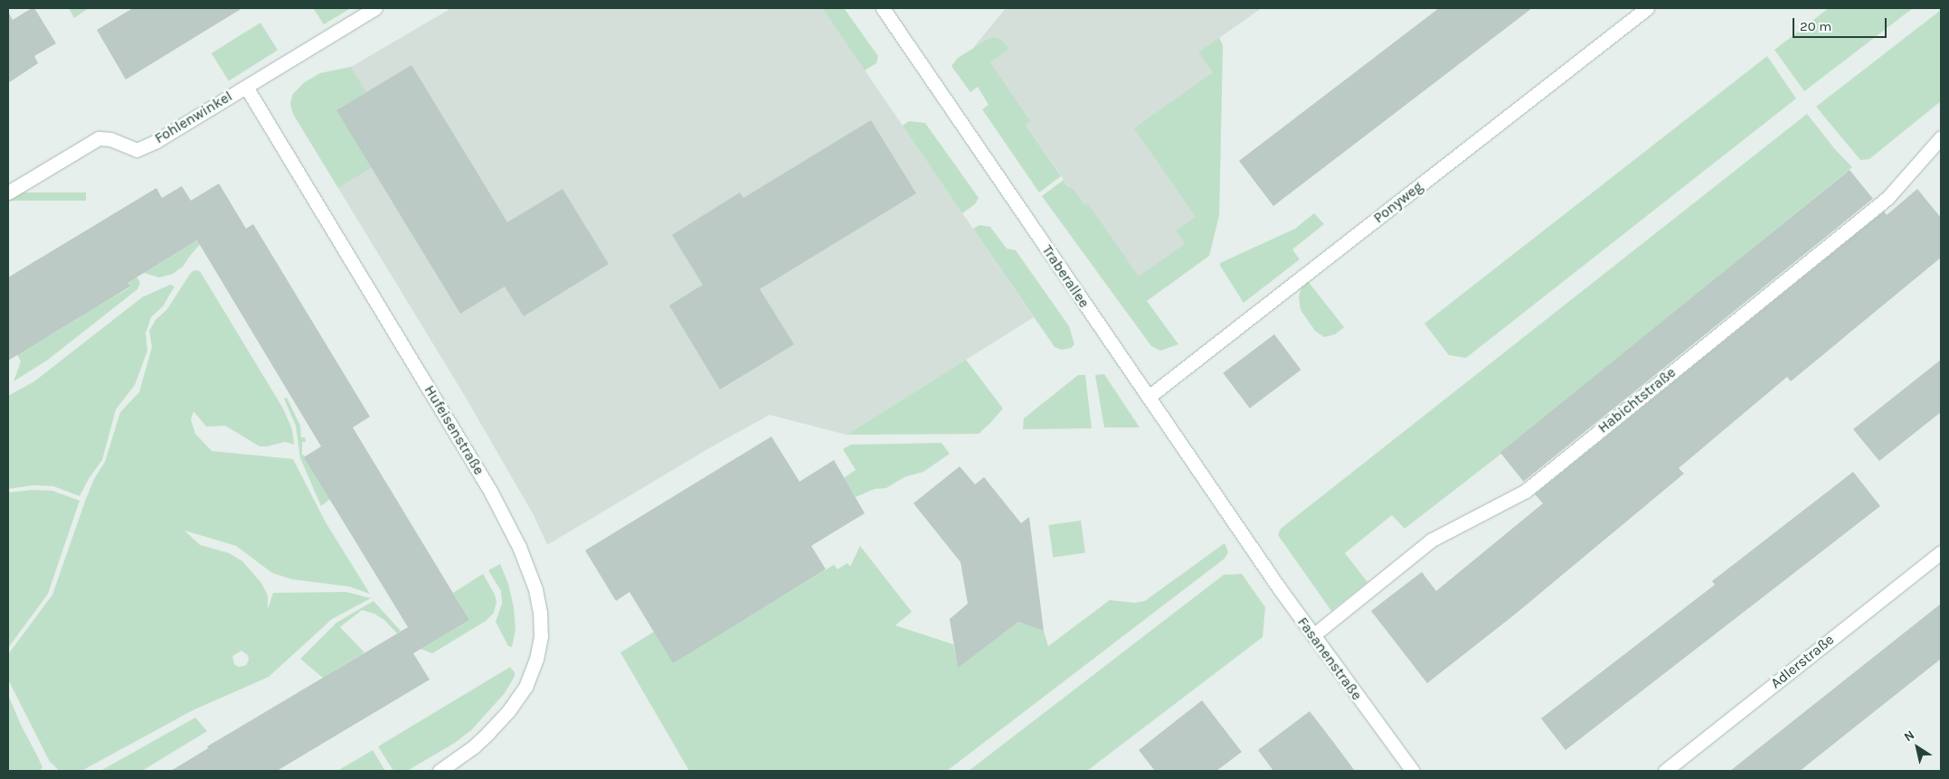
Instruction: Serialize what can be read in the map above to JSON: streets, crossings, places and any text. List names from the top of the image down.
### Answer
{
  "streets": {
    "street": [
      "Fohlenwinkel",
      "Ponyweg",
      "Traberallee",
      "Habichtstraße",
      "Hufeisenstraße",
      "Fasanenstraße",
      "Adlerstraße"
    ]
  },
  "crossings": [
    ["Fohlenwinkel", "Hufeisenstraße"],
    ["Ponyweg", "Traberallee"],
    ["Traberallee", "Fasanenstraße"],
    ["Habichtstraße", "Fasanenstraße"]
  ],
  "scale_bar": "20 m",
  "north": "top left"
}
